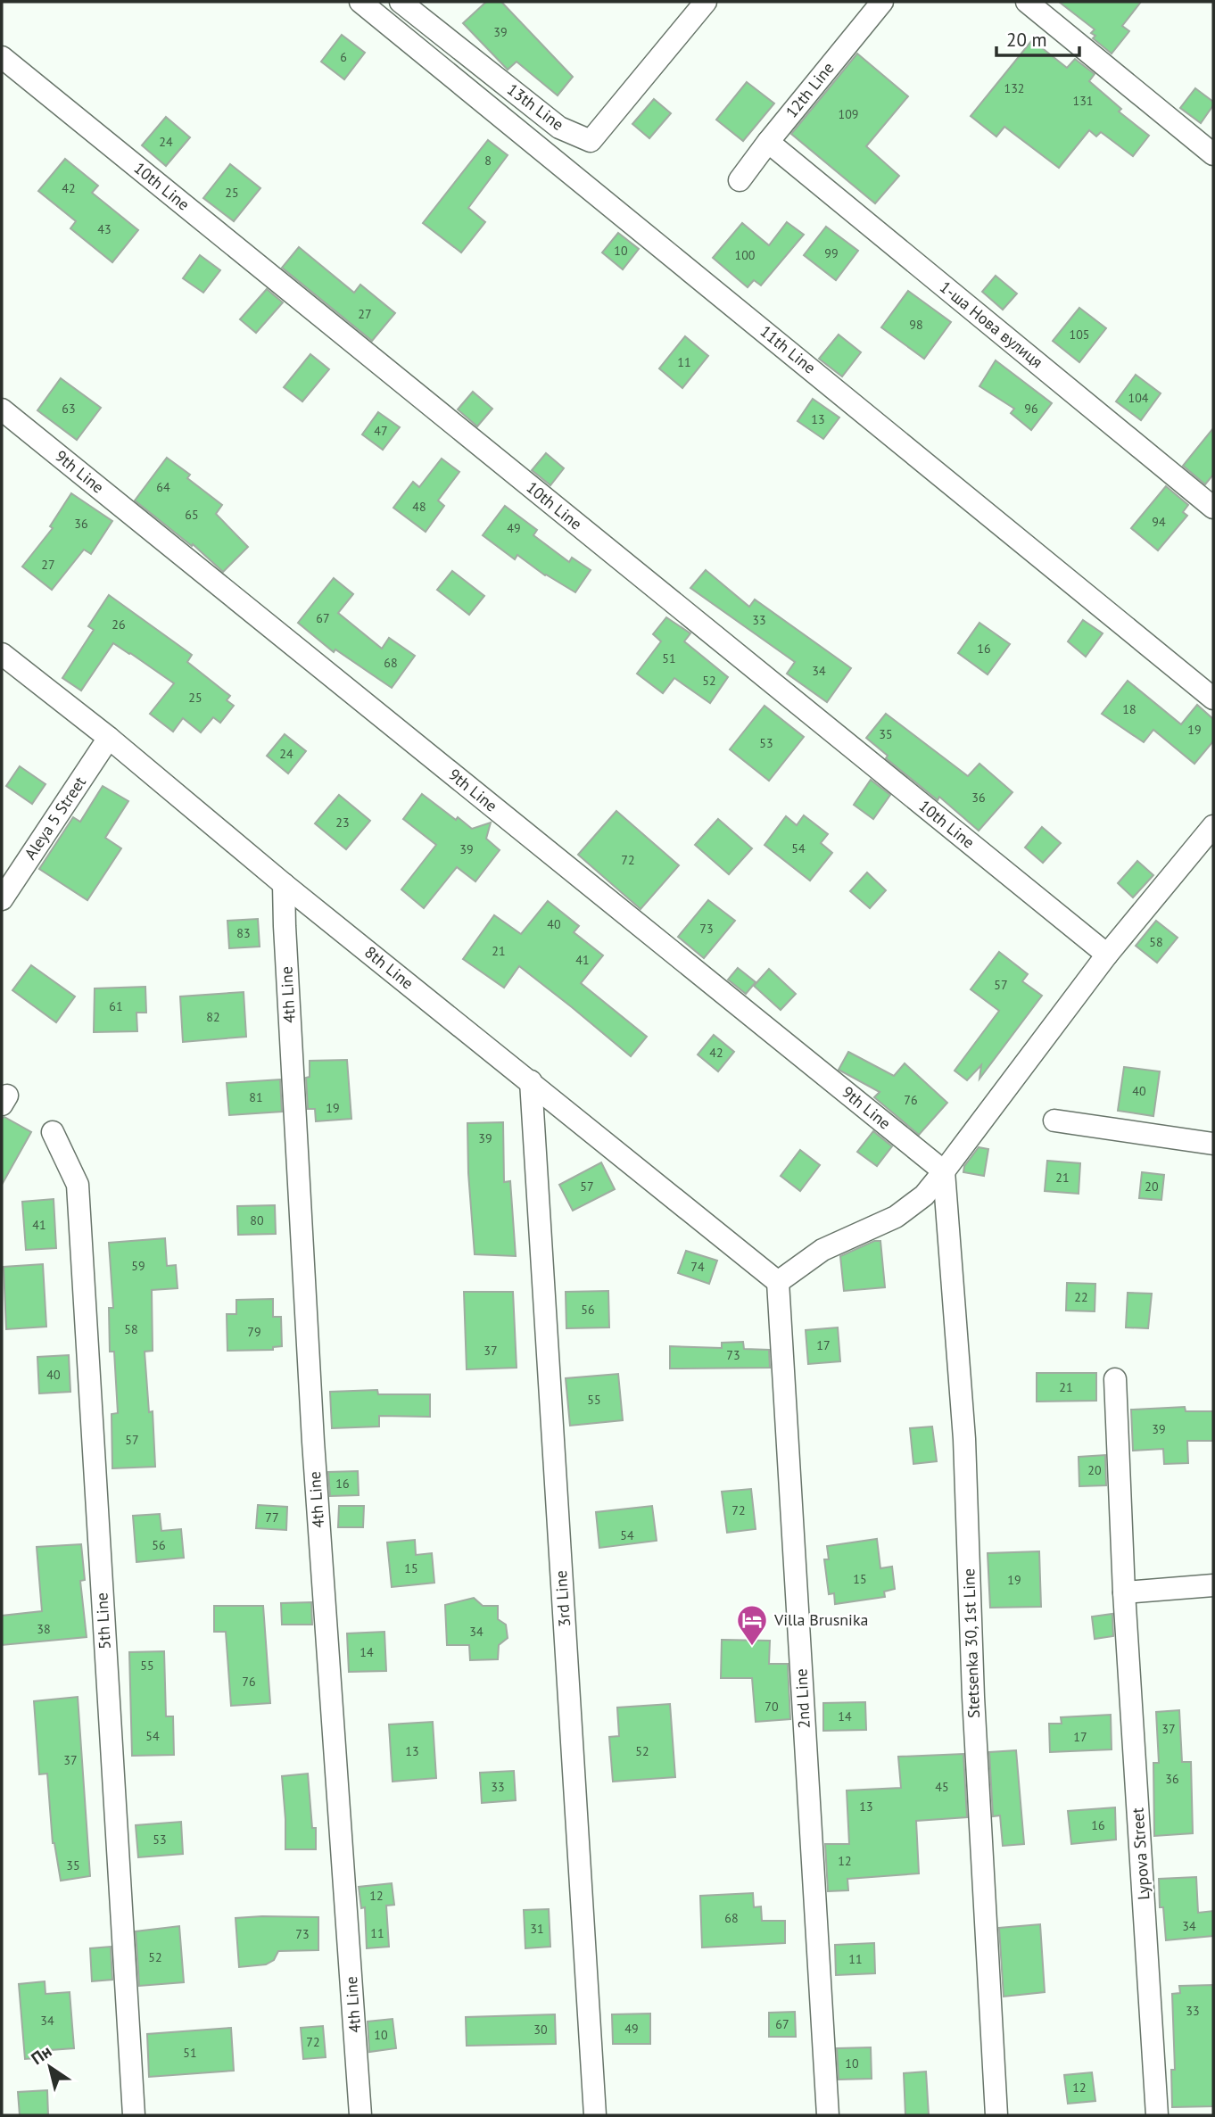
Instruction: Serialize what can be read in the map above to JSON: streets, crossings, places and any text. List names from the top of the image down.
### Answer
{
  "streets": {
    "street": [
      "12th Line",
      "13th Line",
      "10th Line",
      "1-ша Нова вулиця",
      "11th Line",
      "9th Line",
      "Aleya 5 Street",
      "8th Line",
      "4th Line",
      "3rd Line",
      "5th Line",
      "Stetsenka 30, 1st Line",
      "2nd Line",
      "Lypova Street"
    ]
  },
  "crossings": [
    ["12th Line", "1-ша Нова вулиця"],
    ["9th Line", "Stetsenka 30, 1st Line"],
    ["Aleya 5 Street", "8th Line"],
    ["8th Line", "4th Line"],
    ["8th Line", "3rd Line"],
    ["8th Line", "2nd Line"]
  ],
  "places": {
    "hotel": ["Villa Brusnika"]
  },
  "house_numbers": [
    "39",
    "6",
    "132",
    "131",
    "109",
    "24",
    "8",
    "42",
    "25",
    "43",
    "10",
    "99",
    "100",
    "27",
    "98",
    "105",
    "11",
    "104",
    "63",
    "96",
    "13",
    "47",
    "64",
    "48",
    "65",
    "94",
    "36",
    "49",
    "27",
    "67",
    "33",
    "26",
    "16",
    "51",
    "68",
    "34",
    "52",
    "25",
    "18",
    "19",
    "35",
    "53",
    "24",
    "36",
    "23",
    "54",
    "39",
    "72",
    "40",
    "73",
    "83",
    "58",
    "21",
    "41",
    "57",
    "61",
    "82",
    "42",
    "40",
    "81",
    "76",
    "19",
    "39",
    "21",
    "57",
    "20",
    "80",
    "41",
    "59",
    "74",
    "22",
    "56",
    "58",
    "79",
    "17",
    "37",
    "73",
    "40",
    "21",
    "55",
    "39",
    "57",
    "20",
    "16",
    "72",
    "77",
    "54",
    "56",
    "15",
    "15",
    "19",
    "38",
    "34",
    "14",
    "55",
    "76",
    "70",
    "14",
    "37",
    "54",
    "17",
    "13",
    "52",
    "37",
    "36",
    "33",
    "45",
    "13",
    "16",
    "53",
    "12",
    "35",
    "12",
    "68",
    "34",
    "31",
    "11",
    "73",
    "52",
    "11",
    "33",
    "34",
    "67",
    "49",
    "30",
    "10",
    "72",
    "51",
    "10",
    "12"
  ],
  "scale_bar": "20 m",
  "north": "top left"
}
